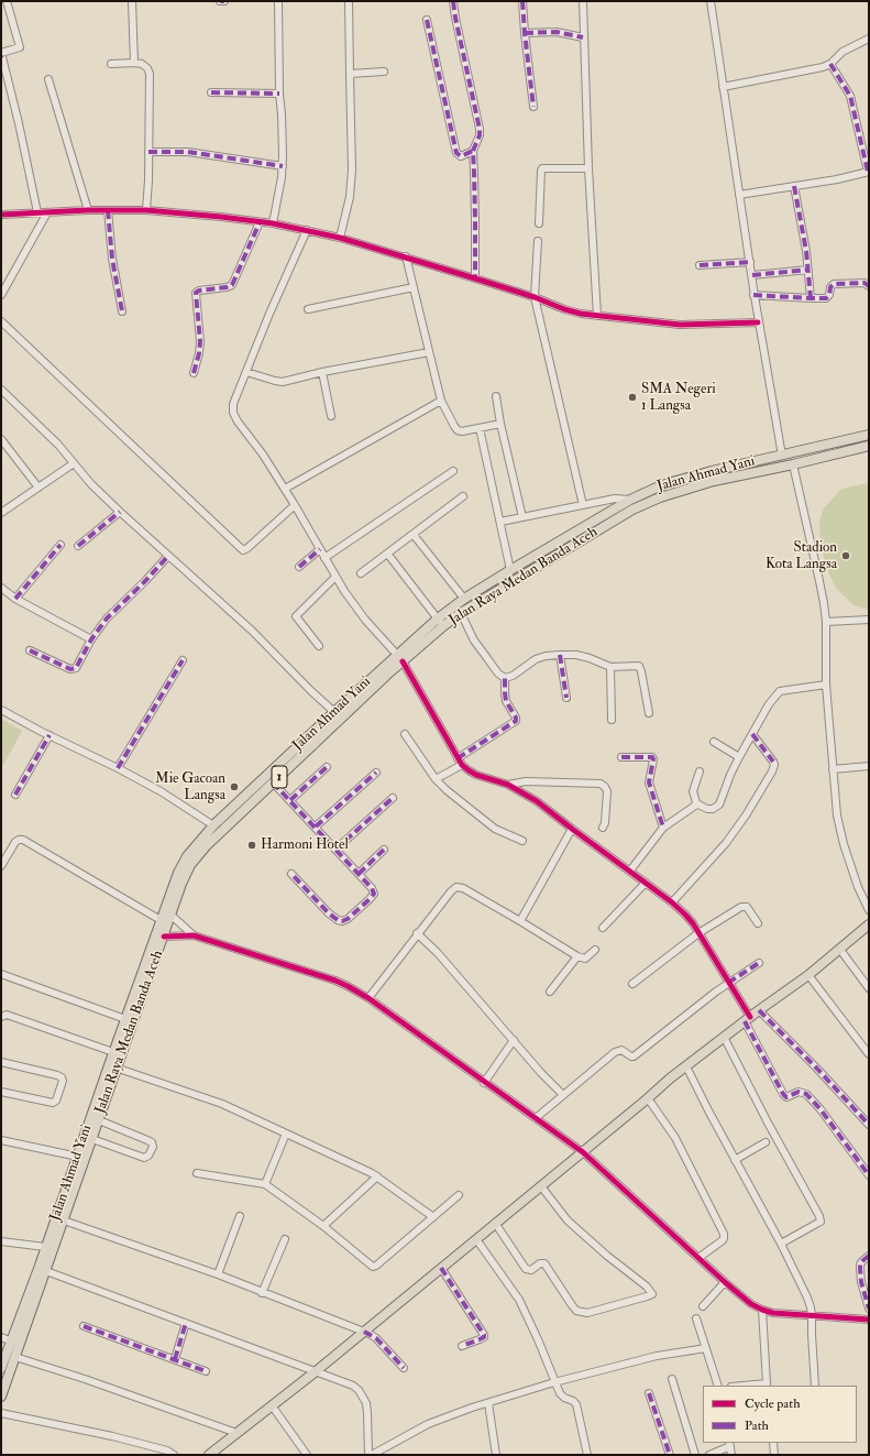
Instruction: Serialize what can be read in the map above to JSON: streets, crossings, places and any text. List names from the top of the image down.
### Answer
{
  "streets": {
    "main road": ["Jalan Ahmad Yani", "Jalan Raya Medan Banda Aceh", "1"]
  },
  "crossings": [
    ["Jalan Ahmad Yani", "Jalan Raya Medan Banda Aceh"]
  ],
  "places": [
    "SMA Negeri 1 Langsa",
    "Stadion Kota Langsa",
    "Mie Gacoan Langsa",
    "Harmoni Hotel"
  ],
  "legend": ["Cycle path", "Path"]
}
